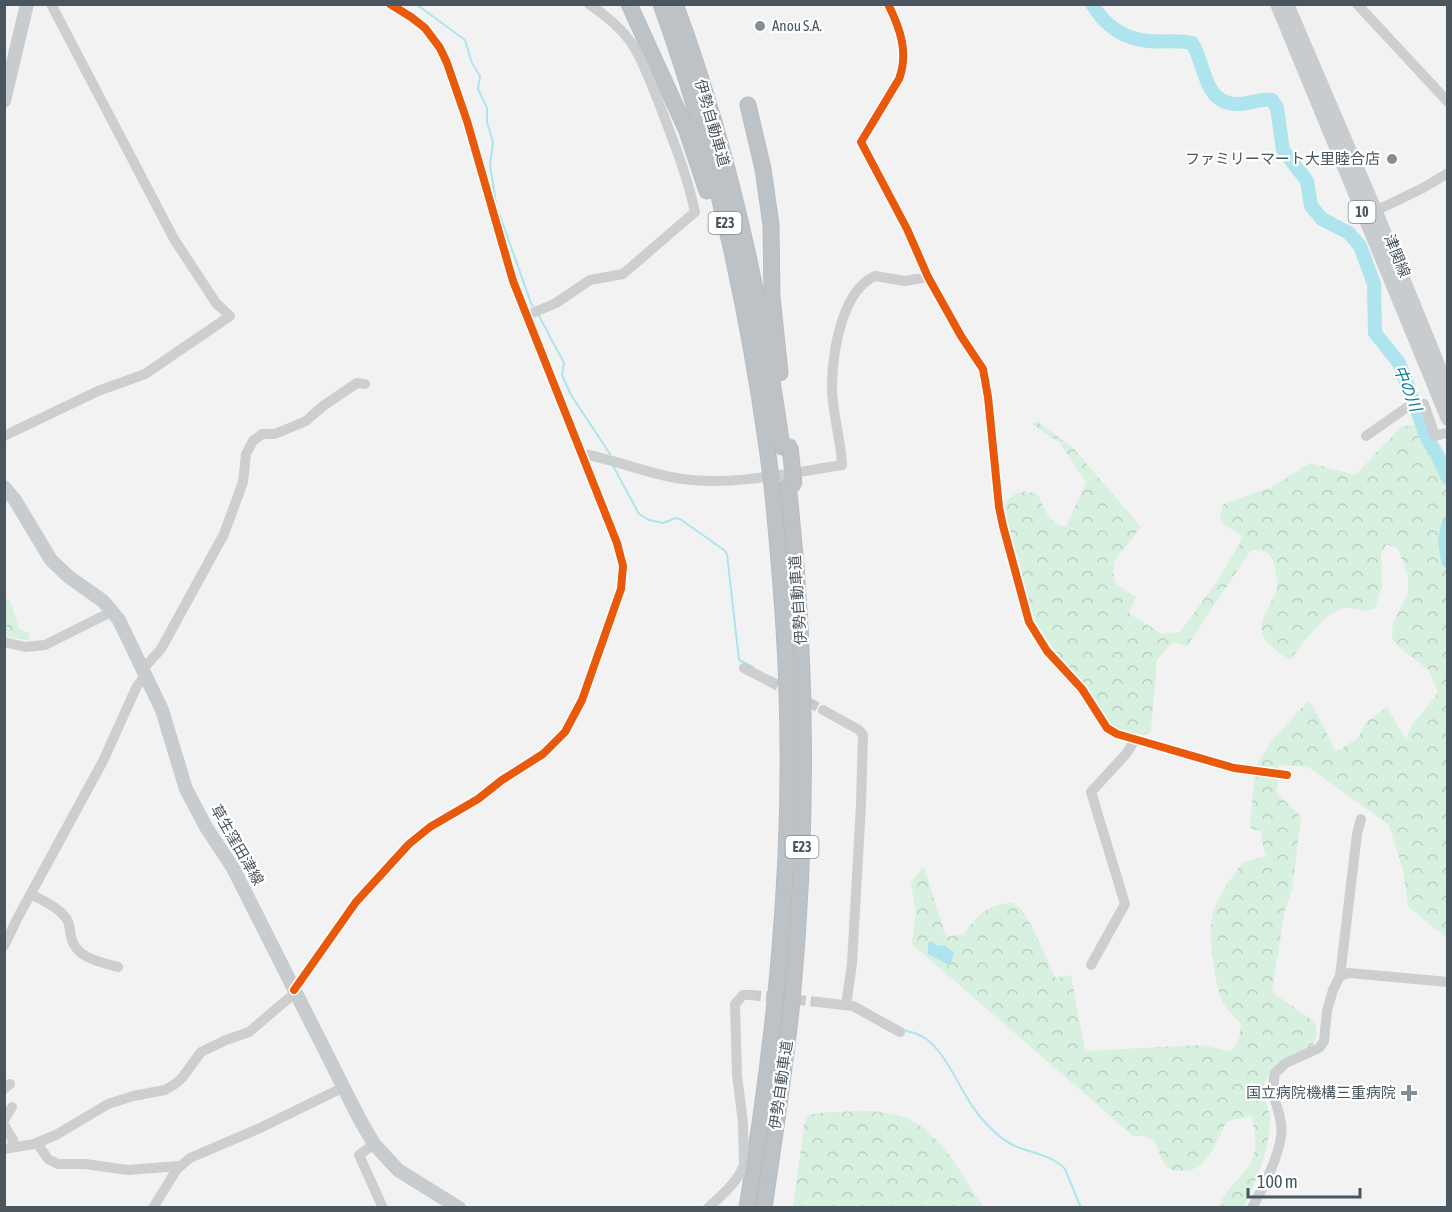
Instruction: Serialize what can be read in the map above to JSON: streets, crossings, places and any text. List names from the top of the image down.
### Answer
{
  "streets": {
    "highway": ["伊勢自動車道", "E23"],
    "main road": ["10", "津関線", "草生窪田津線"]
  },
  "water": ["中の川"],
  "places": {
    "other": ["Anou S.A.", "ファミリーマート大里睦合店"],
    "health": ["国立病院機構三重病院"]
  },
  "scale_bar": "100 m"
}
